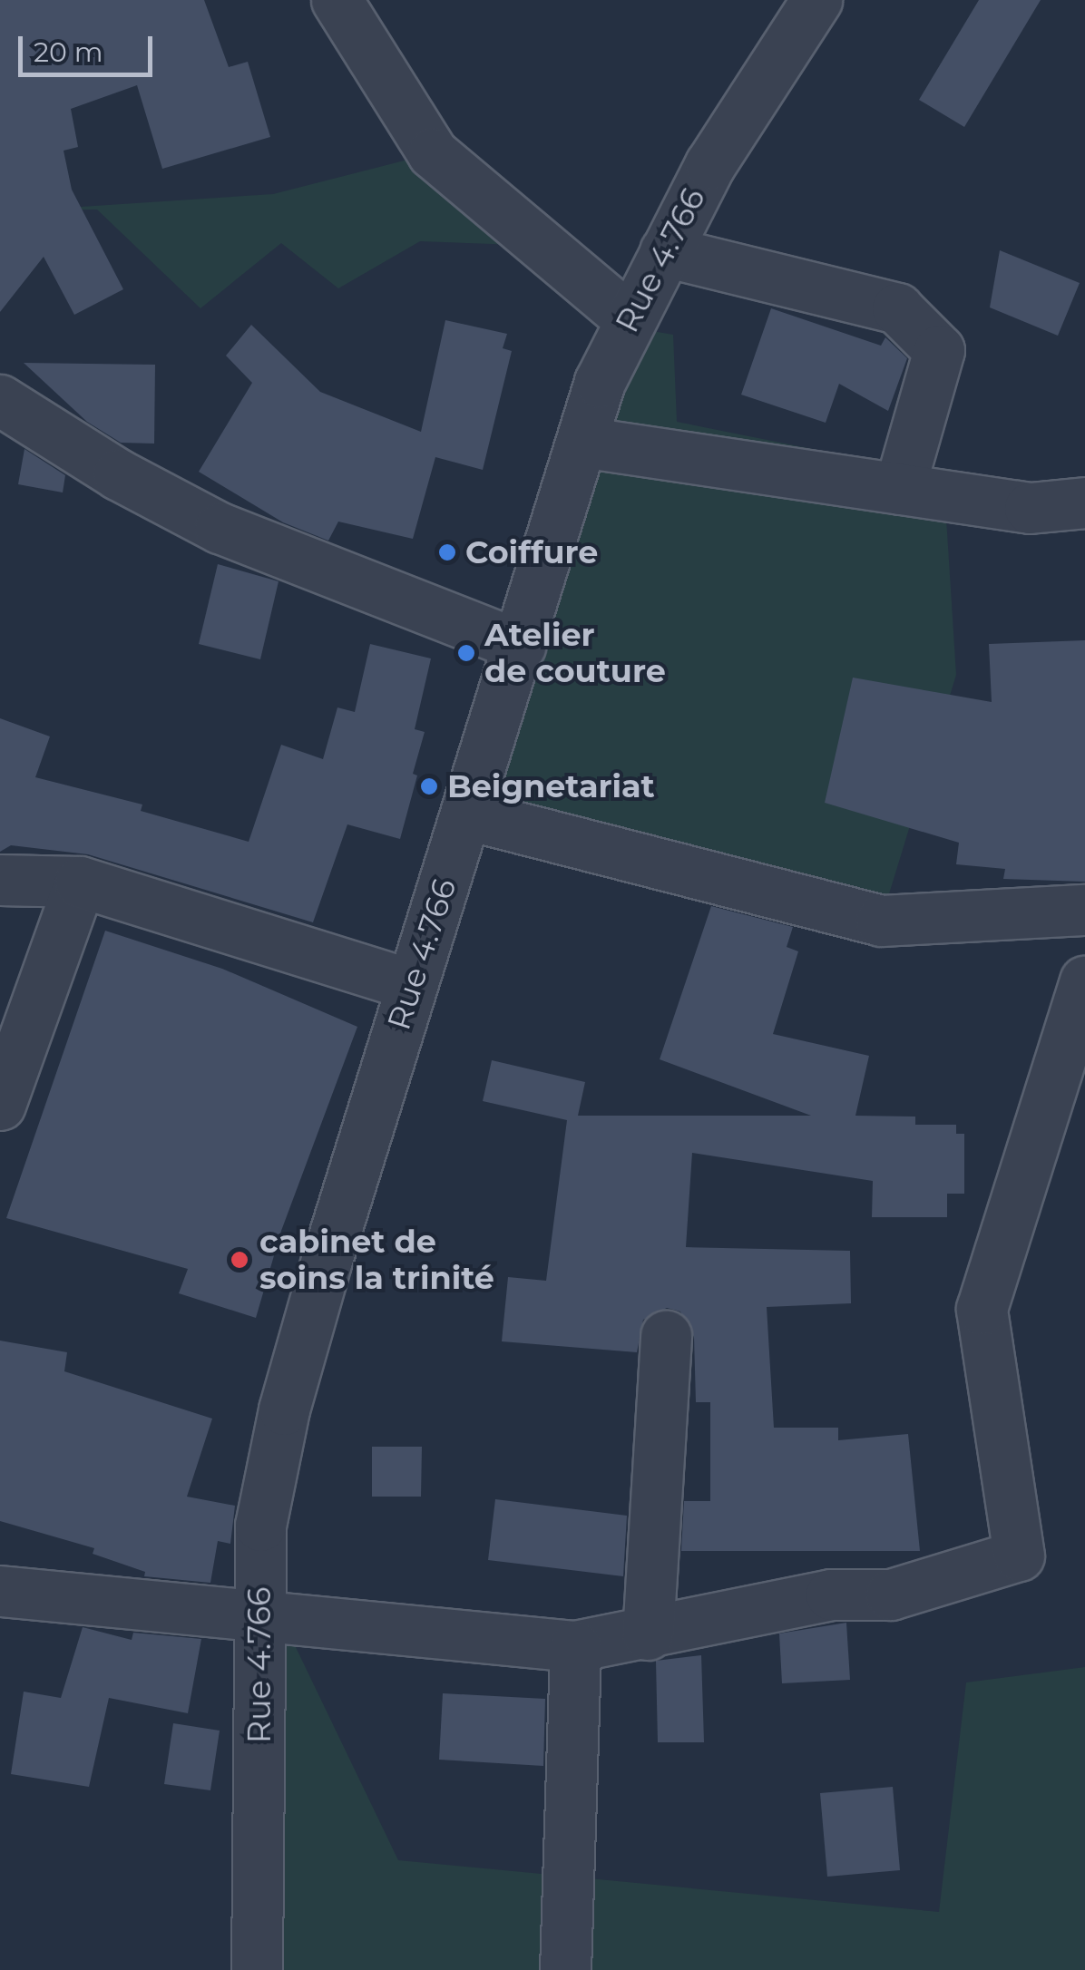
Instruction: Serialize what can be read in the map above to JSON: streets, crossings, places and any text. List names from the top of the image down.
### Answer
{
  "streets": {
    "street": ["Rue 4.766"]
  },
  "places": [
    "Coiffure",
    "Atelier de couture",
    "Beignetariat",
    "cabinet de soins la trinité"
  ],
  "scale_bar": "20 m"
}
